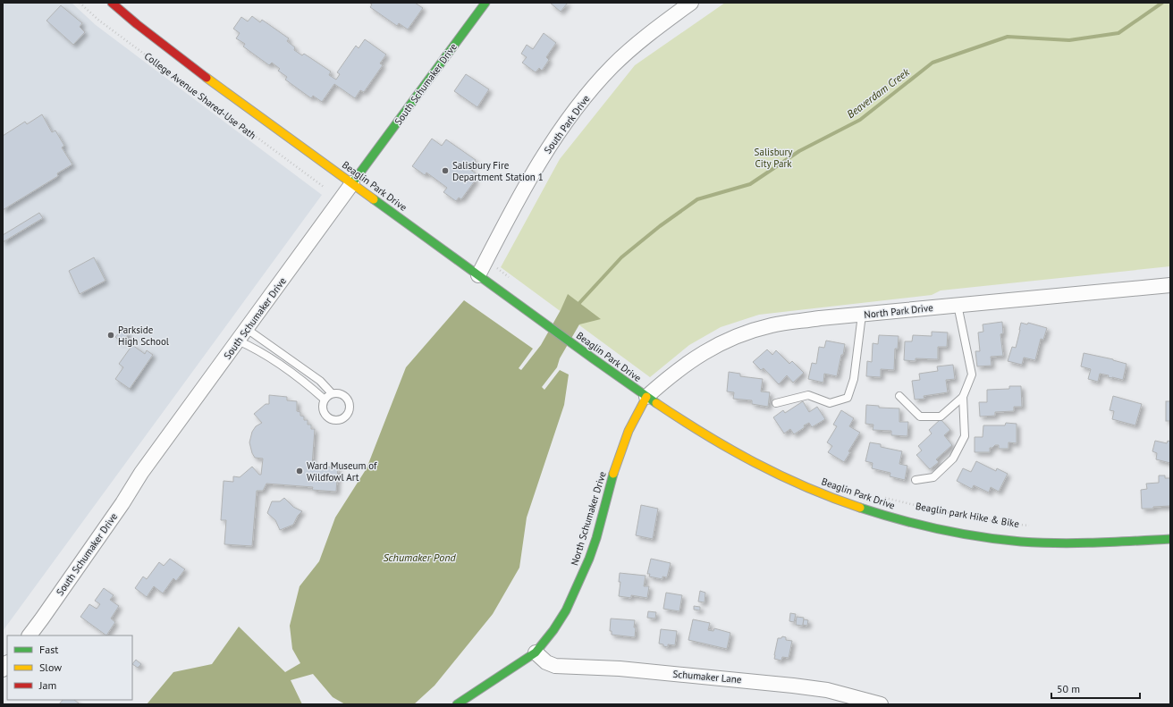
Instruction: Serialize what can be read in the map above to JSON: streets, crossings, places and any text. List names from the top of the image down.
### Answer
{
  "streets": {
    "main road": ["South Schumaker Drive", "Beaglin Park Drive", "North Schumaker Drive"],
    "street": ["South Park Drive", "North Park Drive", "Schumaker Lane"],
    "path": ["College Avenue Shared-Use Path", "Beaglin park Hike & Bike"]
  },
  "crossings": [
    ["South Schumaker Drive", "Beaglin Park Drive"],
    ["South Park Drive", "Beaglin Park Drive"],
    ["Beaglin Park Drive", "North Park Drive"],
    ["Beaglin Park Drive", "North Schumaker Drive"],
    ["North Park Drive", "North Schumaker Drive"],
    ["North Schumaker Drive", "Schumaker Lane"]
  ],
  "water": ["Beaverdam Creek", "Schumaker Pond"],
  "parks": ["Salisbury City Park"],
  "places": ["Salisbury Fire Department Station 1", "Parkside High School", "Ward Museum of Wildfowl Art"],
  "legend": ["Fast", "Slow", "Jam"],
  "scale_bar": "50 m"
}
